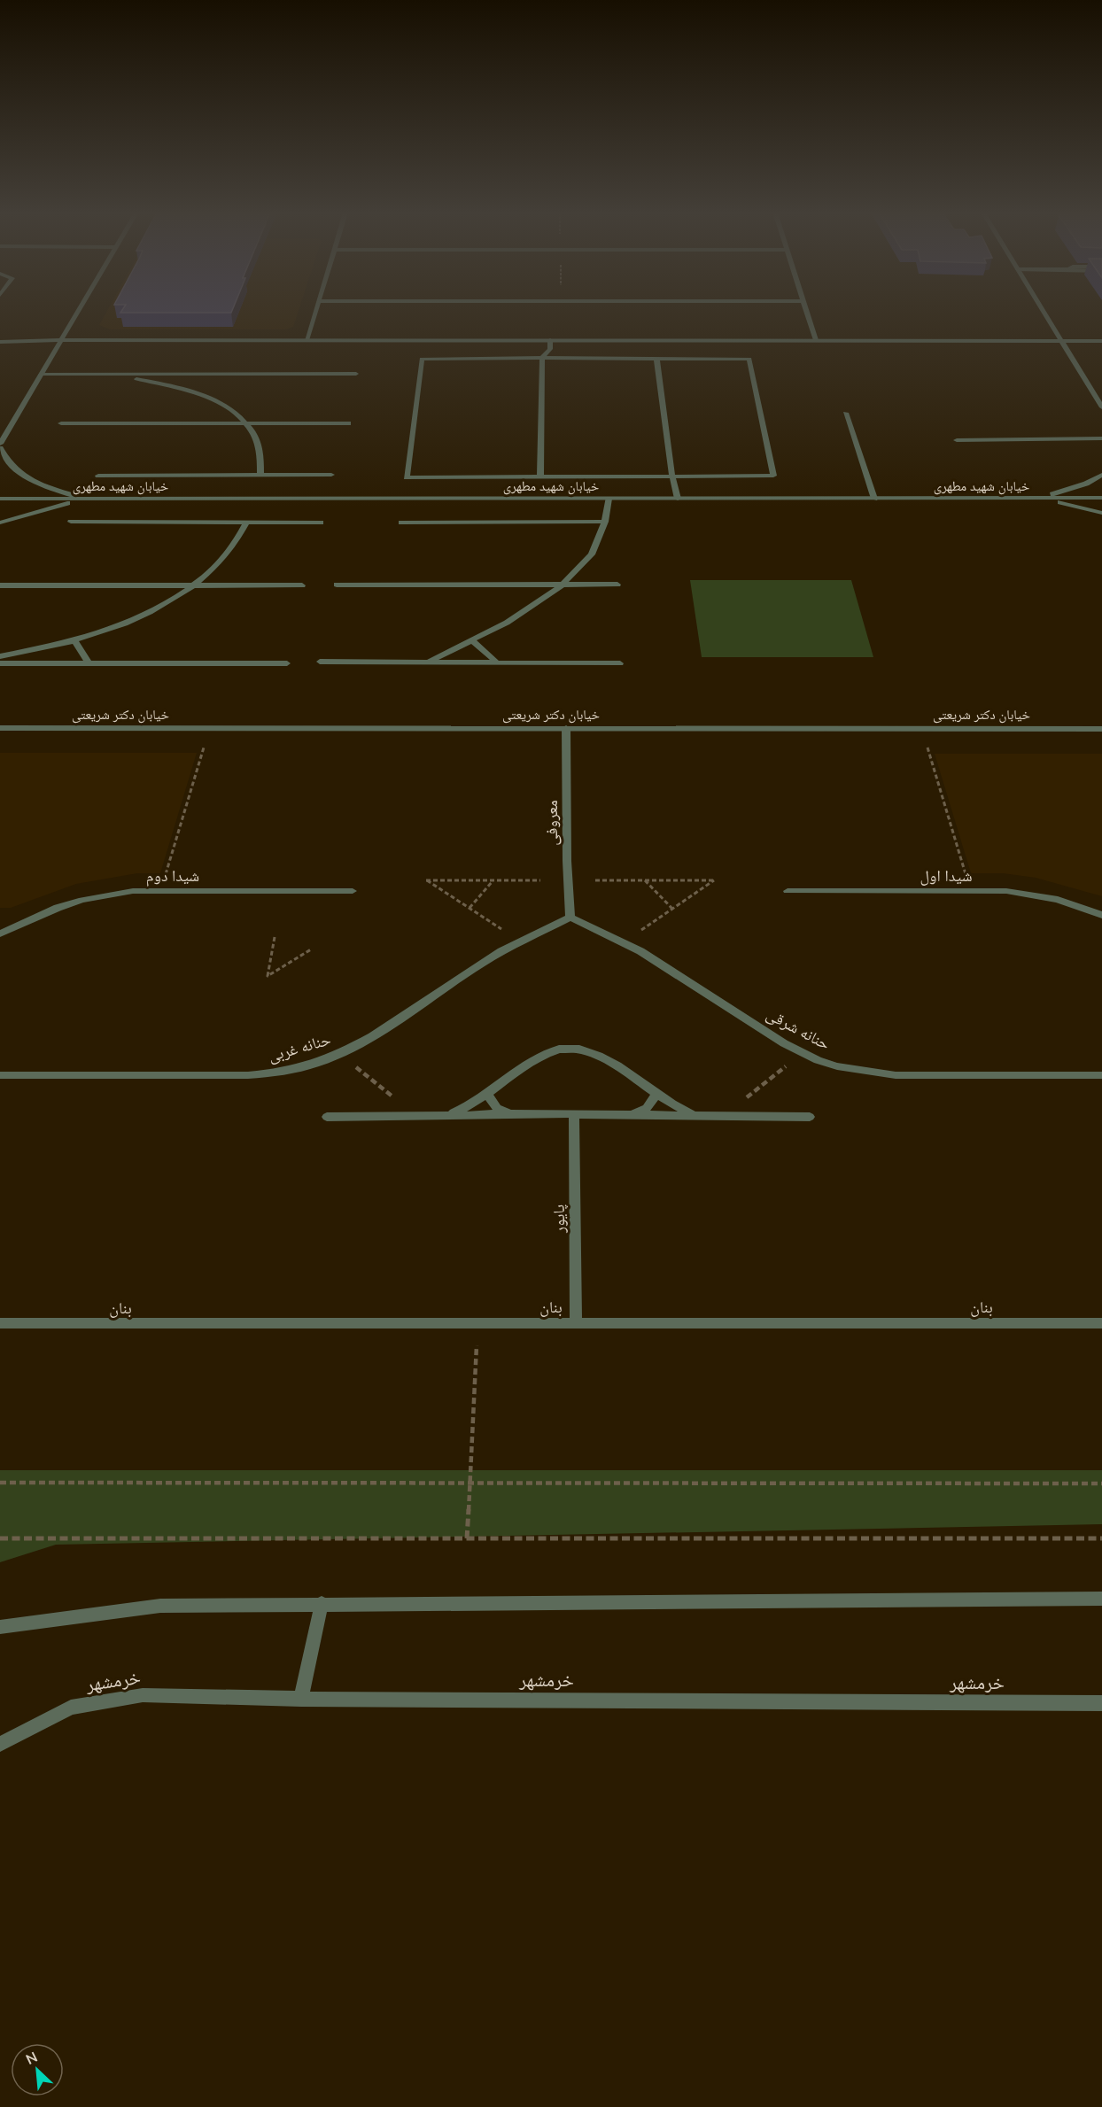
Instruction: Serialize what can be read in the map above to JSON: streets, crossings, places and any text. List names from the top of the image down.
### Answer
{
  "streets": {
    "street": [
      "خیابان شهید مطهری",
      "خیابان دکتر شریعتی",
      "معروفی",
      "شیدا دوم",
      "شیدا اول",
      "حنانه شرقی",
      "حنانه غربی",
      "پایور",
      "بنان",
      "خرمشهر"
    ]
  },
  "crossings": [
    ["خیابان دکتر شریعتی", "معروفی"],
    ["معروفی", "حنانه شرقی"],
    ["معروفی", "حنانه غربی"],
    ["حنانه شرقی", "حنانه غربی"],
    ["پایور", "بنان"]
  ],
  "north": "top left"
}
